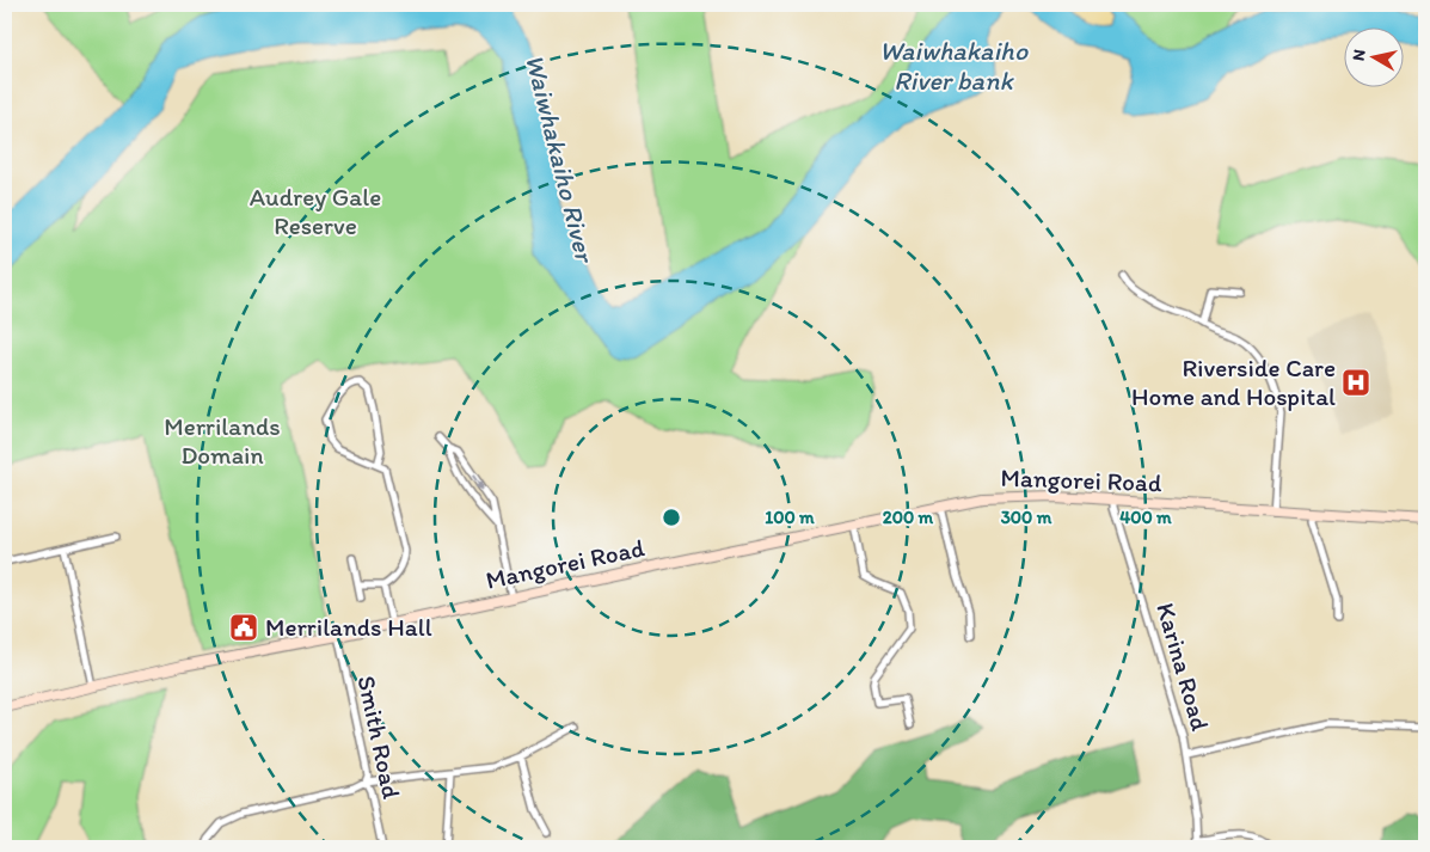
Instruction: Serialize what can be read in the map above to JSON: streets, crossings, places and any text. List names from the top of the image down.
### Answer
{
  "streets": {
    "street": ["Mangorei Road", "Karina Road", "Smith Road"]
  },
  "crossings": [
    ["Mangorei Road", "Karina Road"],
    ["Mangorei Road", "Smith Road"]
  ],
  "water": ["Waiwhakaiho River bank", "Waiwhakaiho River"],
  "parks": ["Audrey Gale Reserve", "Merrilands Domain"],
  "places": {
    "hospital": ["Riverside Care Home and Hospital"],
    "public building": ["Merrilands Hall"]
  },
  "north": "left",
  "rings": [
    "100 m",
    "200 m",
    "300 m",
    "400 m"
  ]
}
